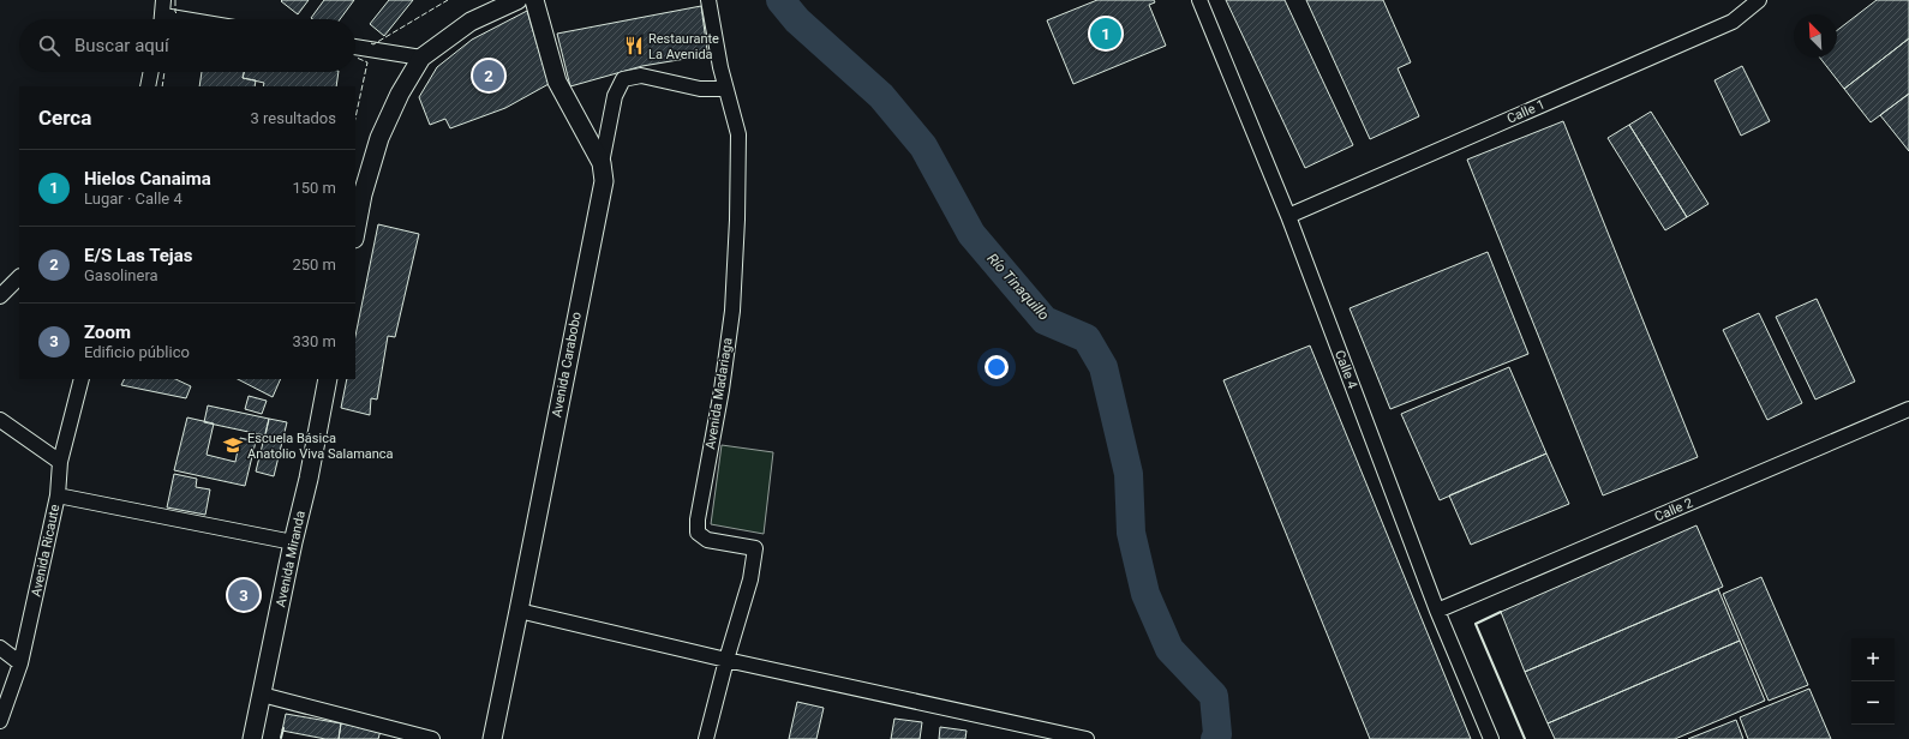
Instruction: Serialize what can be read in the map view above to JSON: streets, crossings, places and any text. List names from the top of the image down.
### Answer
{
  "streets": {
    "street": [
      "Calle 1",
      "Avenida Carabobo",
      "Calle 4",
      "Avenida Madariaga",
      "Calle 2",
      "Avenida Ricaute",
      "Avenida Miranda"
    ]
  },
  "crossings": [
    ["Calle 1", "Calle 4"],
    ["Calle 4", "Calle 2"]
  ],
  "water": ["Río Tinaquillo"],
  "places": {
    "restaurant": ["Restaurante La Avenida"],
    "school or university": ["Escuela Básica Anatolio Viva Salamanca"]
  },
  "north": "top left",
  "page": {
    "pins": ["1", "2", "3"],
    "search": "Buscar aquí",
    "heading": ["Cerca", "3 resultados"],
    "list": [
      {
        "mark": "1",
        "name": "Hielos Canaima",
        "note": "Lugar · Calle 4",
        "value": "150 m"
      },
      {
        "mark": "2",
        "name": "E/S Las Tejas",
        "note": "Gasolinera",
        "value": "250 m"
      },
      {
        "mark": "3",
        "name": "Zoom",
        "note": "Edificio público",
        "value": "330 m"
      }
    ],
    "map_buttons": ["+", "−"]
  }
}
